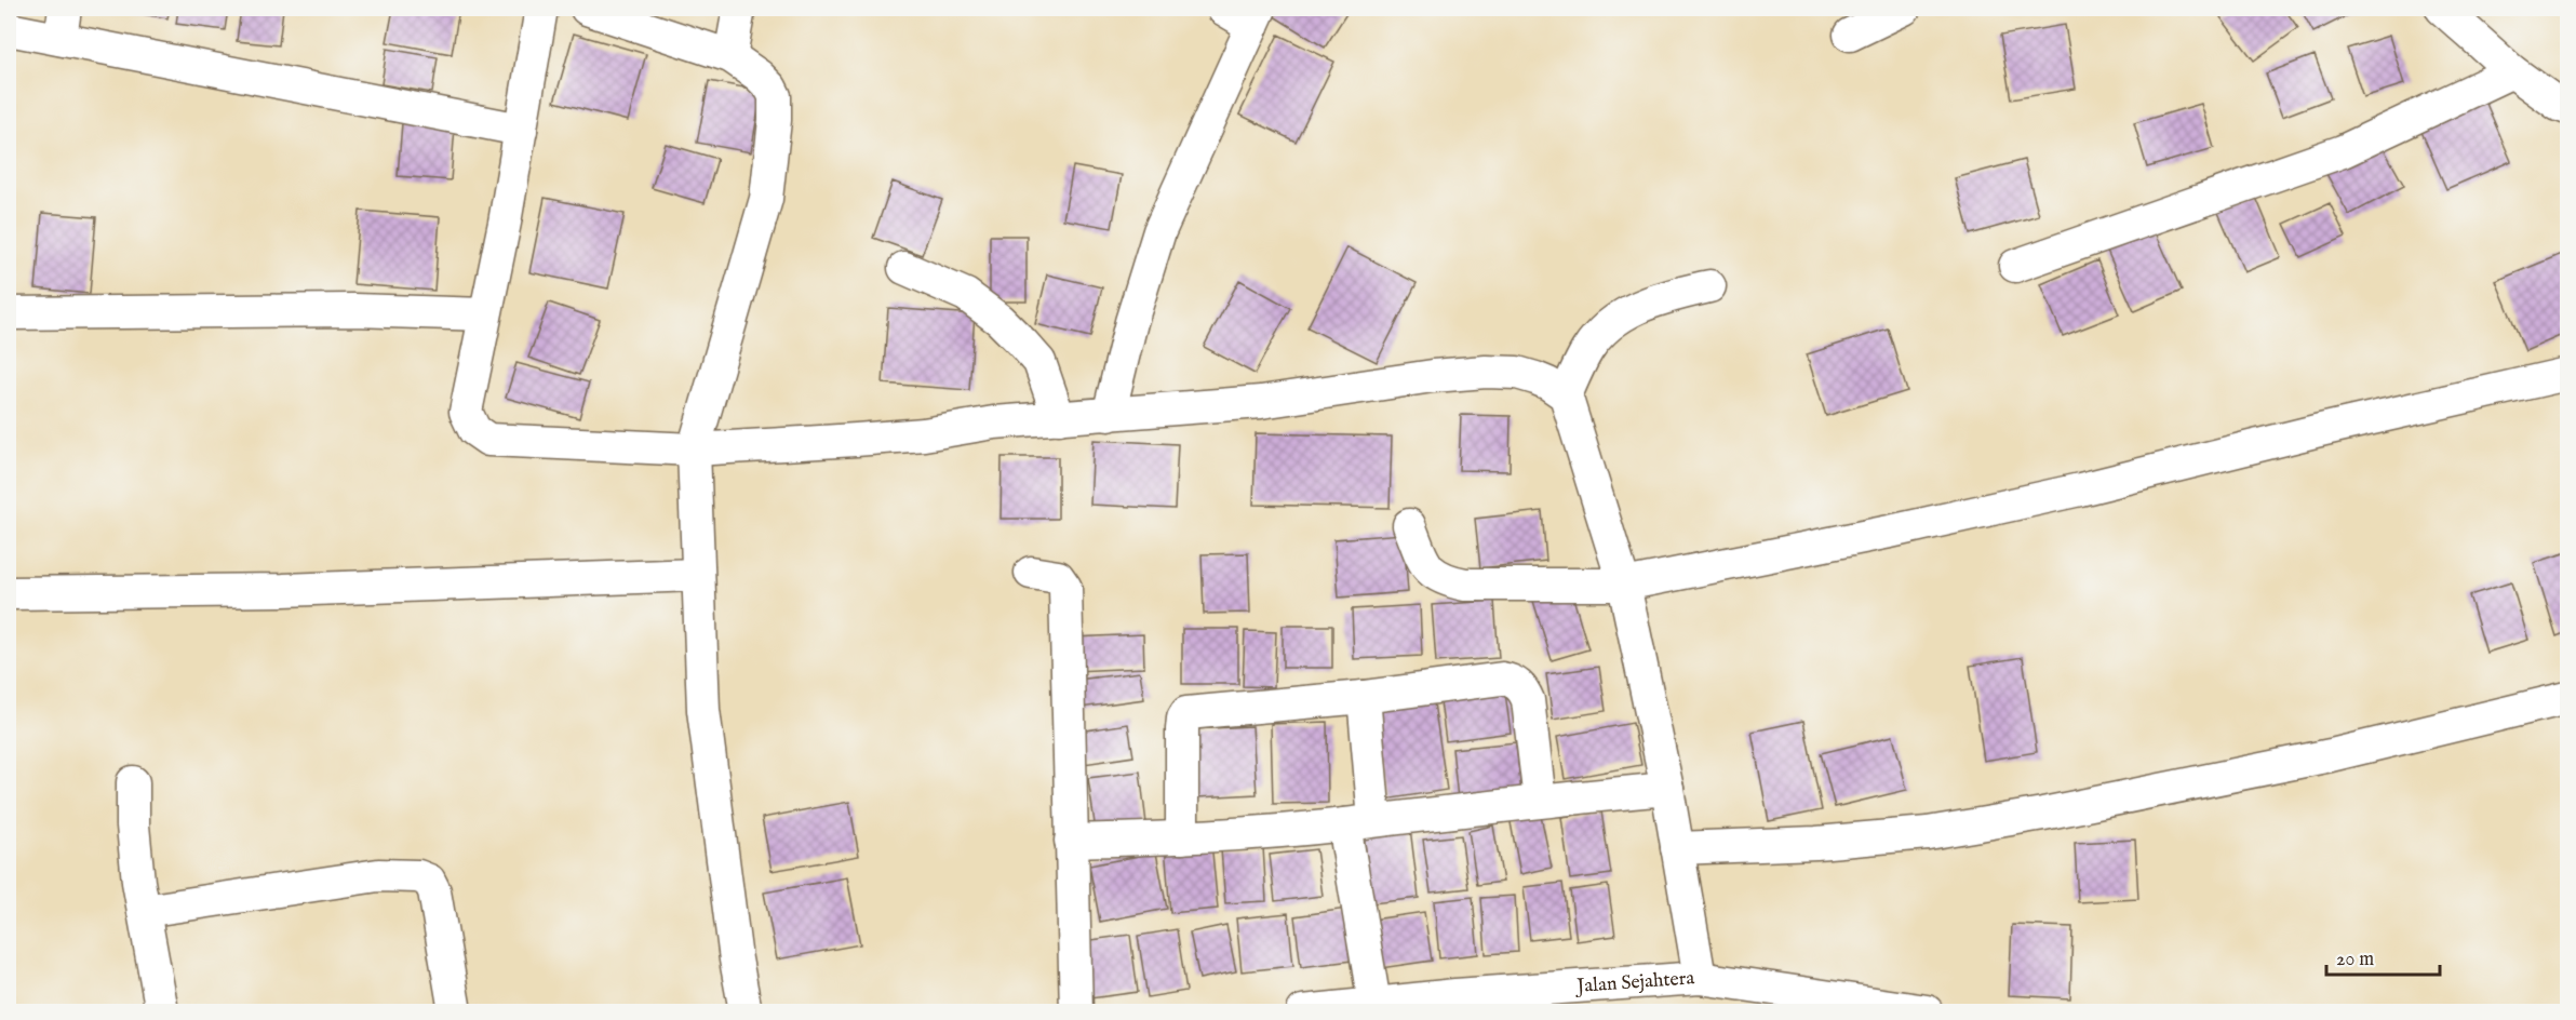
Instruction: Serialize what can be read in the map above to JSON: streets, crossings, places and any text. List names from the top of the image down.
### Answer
{
  "streets": {
    "street": ["Jalan Sejahtera"]
  },
  "scale_bar": "20 m"
}
